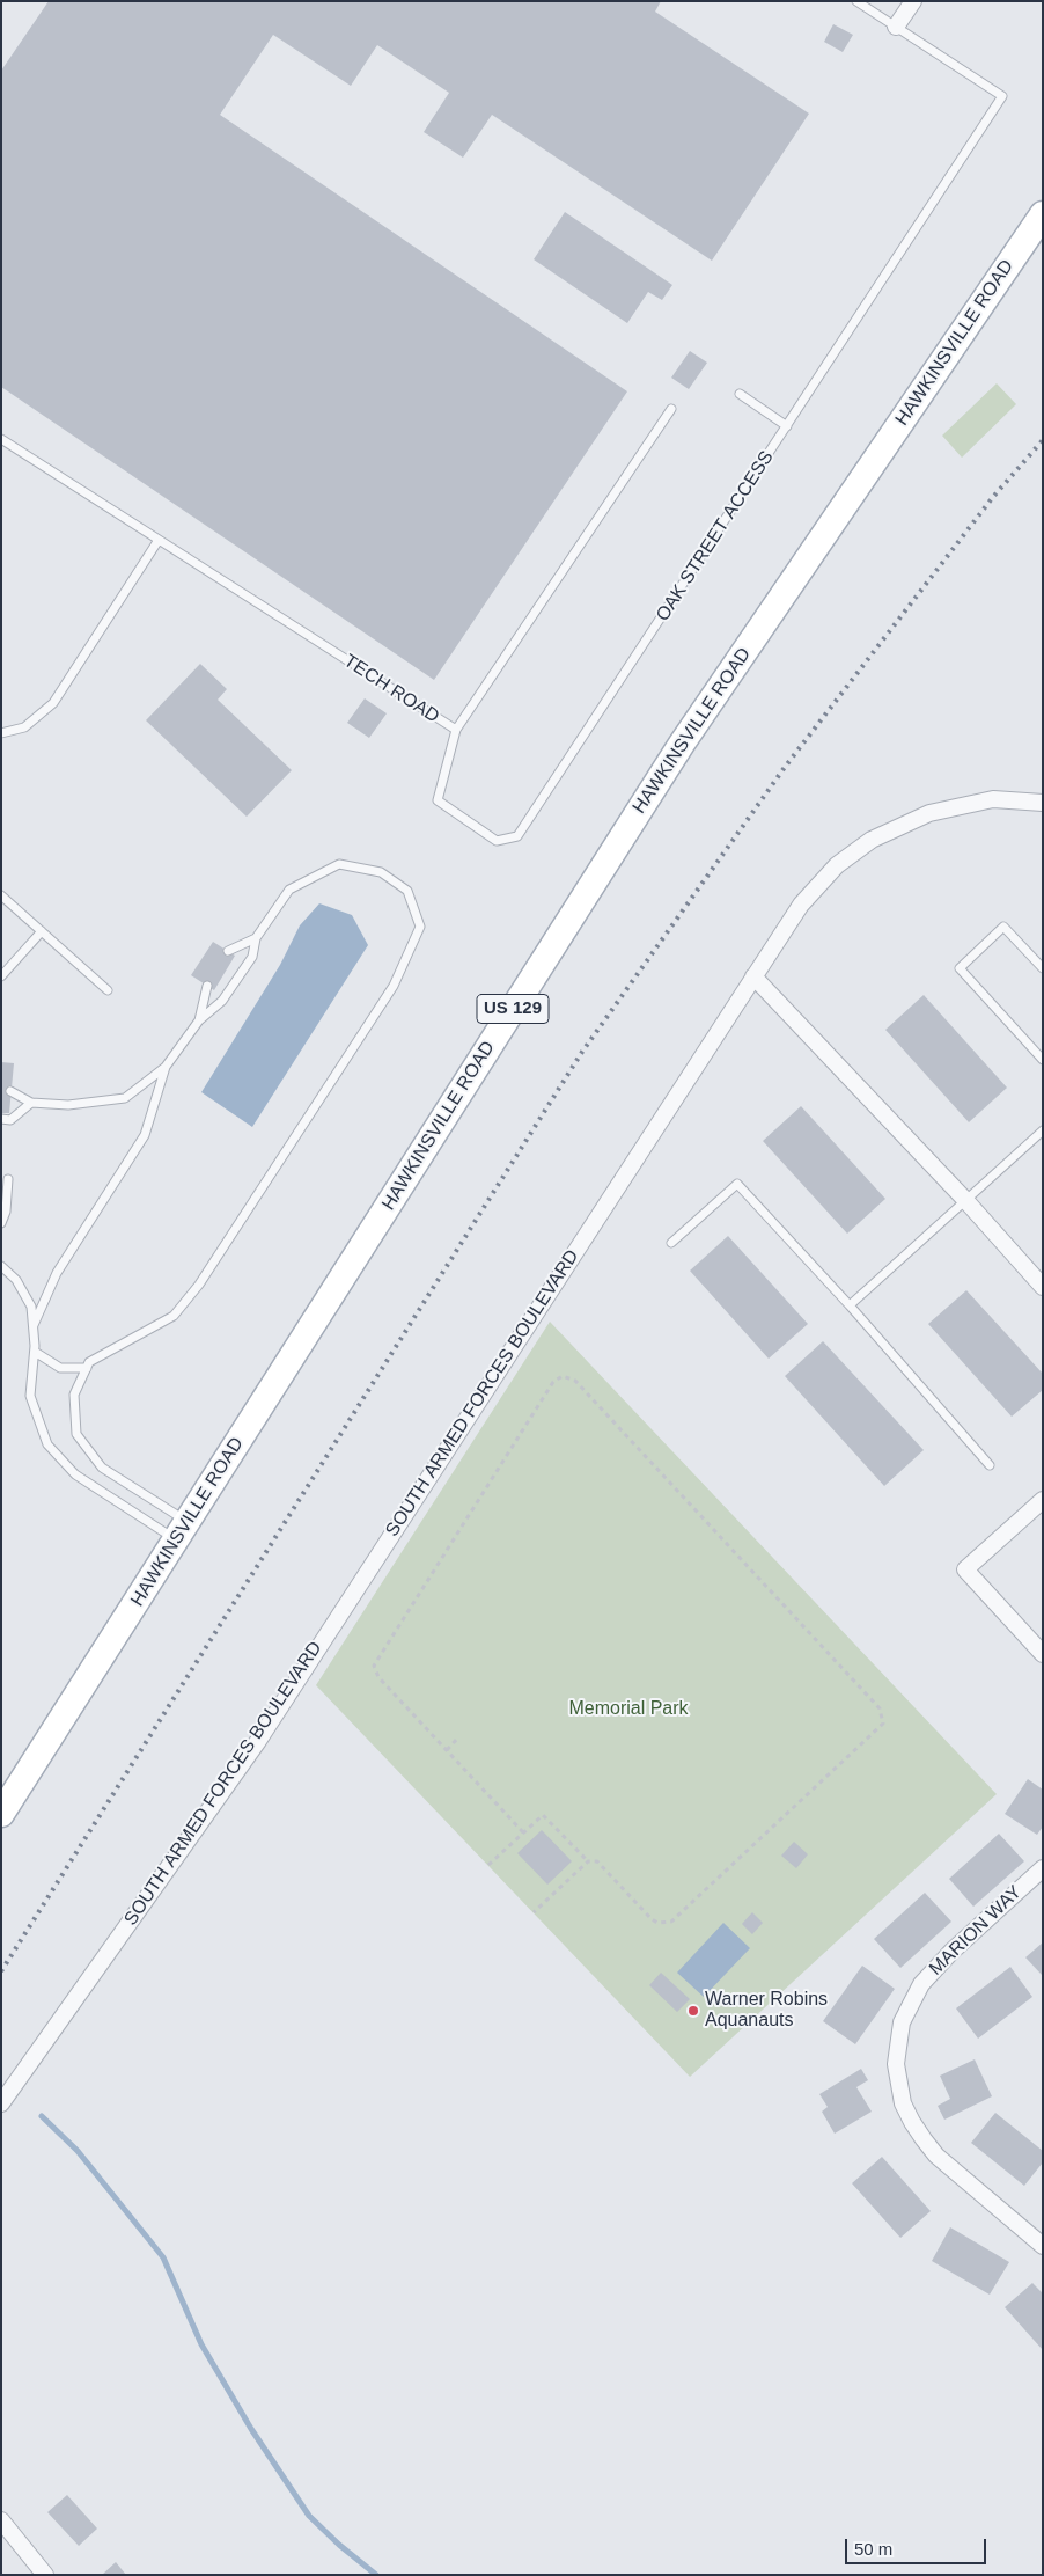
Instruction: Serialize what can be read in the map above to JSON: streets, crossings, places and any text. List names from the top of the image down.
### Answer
{
  "streets": {
    "main road": ["HAWKINSVILLE ROAD", "US 129"],
    "street": ["SOUTH ARMED FORCES BOULEVARD", "MARION WAY"],
    "lane": ["OAK STREET ACCESS", "TECH ROAD"]
  },
  "crossings": [
    ["OAK STREET ACCESS", "TECH ROAD"]
  ],
  "parks": ["Memorial Park"],
  "places": ["Warner Robins Aquanauts"],
  "scale_bar": "50 m"
}
